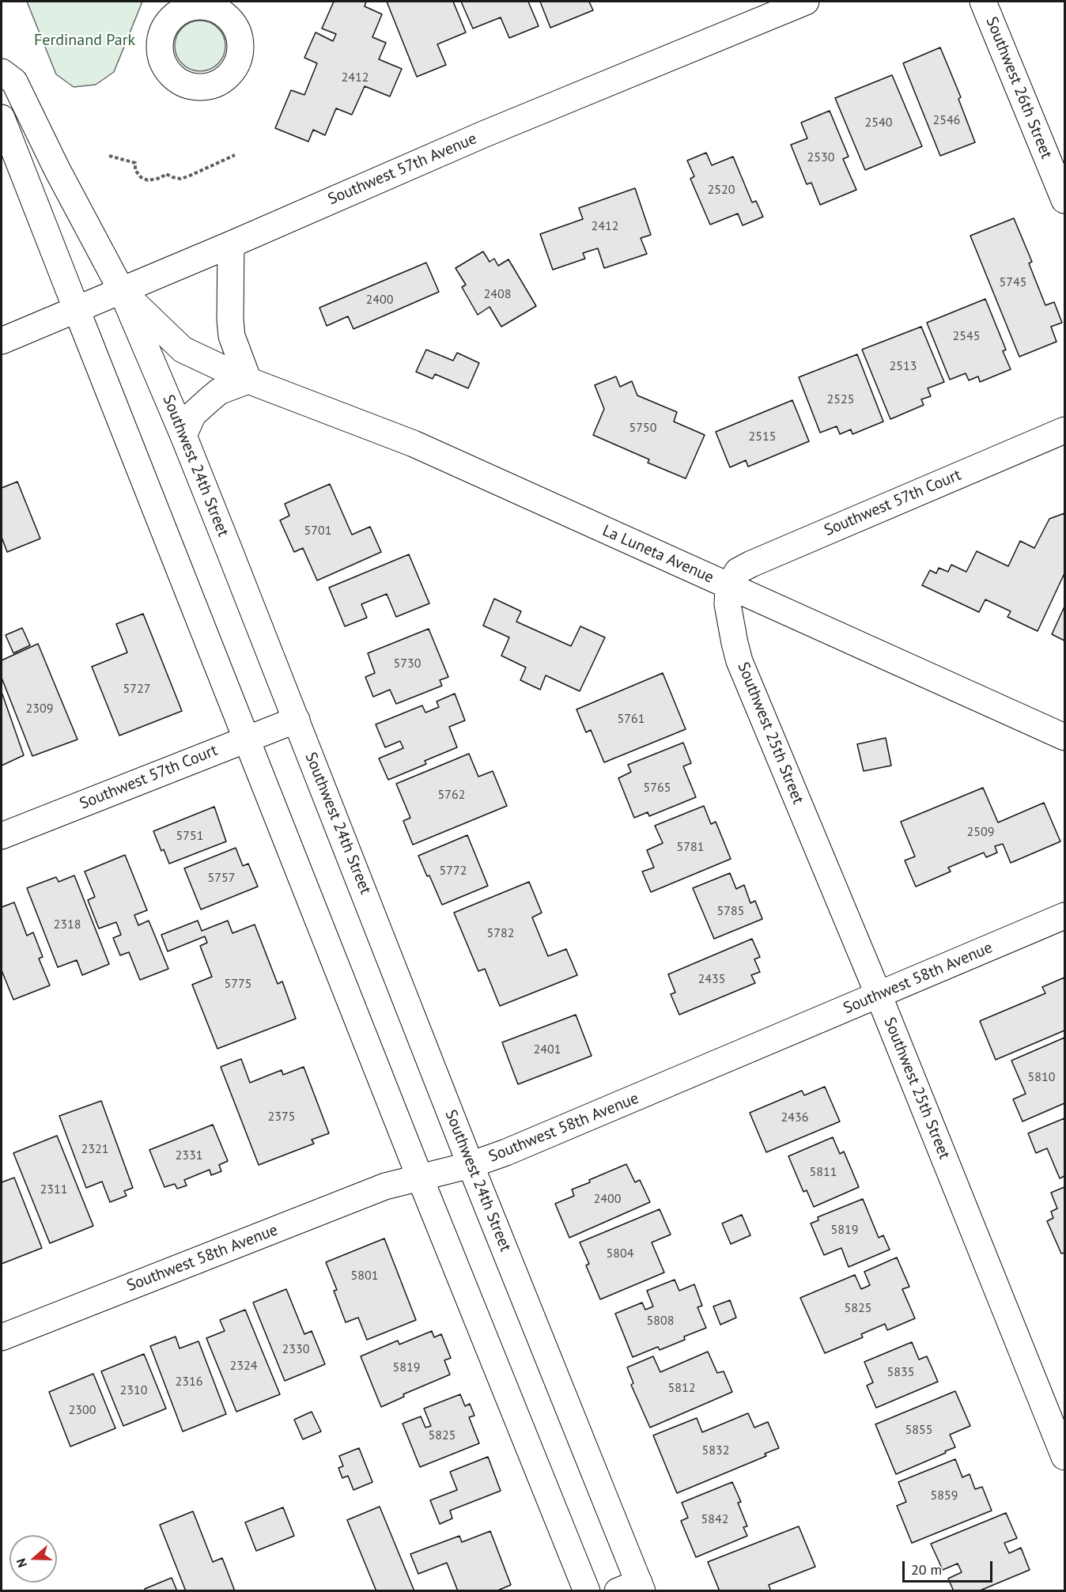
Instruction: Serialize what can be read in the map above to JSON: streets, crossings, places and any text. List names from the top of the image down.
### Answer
{
  "streets": {
    "street": [
      "Southwest 26th Street",
      "Southwest 57th Avenue",
      "Southwest 24th Street",
      "Southwest 57th Court",
      "La Luneta Avenue",
      "Southwest 25th Street",
      "Southwest 58th Avenue"
    ]
  },
  "crossings": [
    ["Southwest 57th Avenue", "Southwest 24th Street"],
    ["Southwest 57th Avenue", "La Luneta Avenue"],
    ["Southwest 24th Street", "Southwest 57th Court"],
    ["Southwest 24th Street", "La Luneta Avenue"],
    ["Southwest 24th Street", "Southwest 58th Avenue"],
    ["Southwest 57th Court", "La Luneta Avenue"],
    ["Southwest 57th Court", "Southwest 25th Street"],
    ["La Luneta Avenue", "Southwest 25th Street"],
    ["Southwest 25th Street", "Southwest 58th Avenue"]
  ],
  "parks": ["Ferdinand Park"],
  "house_numbers": [
    "2412",
    "2546",
    "2540",
    "2530",
    "2520",
    "2412",
    "5745",
    "2408",
    "2400",
    "2545",
    "2513",
    "2525",
    "5750",
    "2515",
    "5701",
    "5730",
    "5727",
    "2309",
    "5761",
    "5765",
    "5762",
    "2509",
    "5751",
    "5781",
    "5772",
    "5757",
    "5785",
    "2318",
    "5782",
    "2435",
    "5775",
    "2401",
    "5810",
    "2375",
    "2436",
    "2321",
    "2331",
    "5811",
    "2311",
    "2400",
    "5819",
    "5804",
    "5801",
    "5825",
    "5808",
    "2330",
    "2324",
    "5819",
    "5835",
    "2316",
    "5812",
    "2310",
    "2300",
    "5855",
    "5825",
    "5832",
    "5859",
    "5842"
  ],
  "scale_bar": "20 m",
  "north": "left"
}
